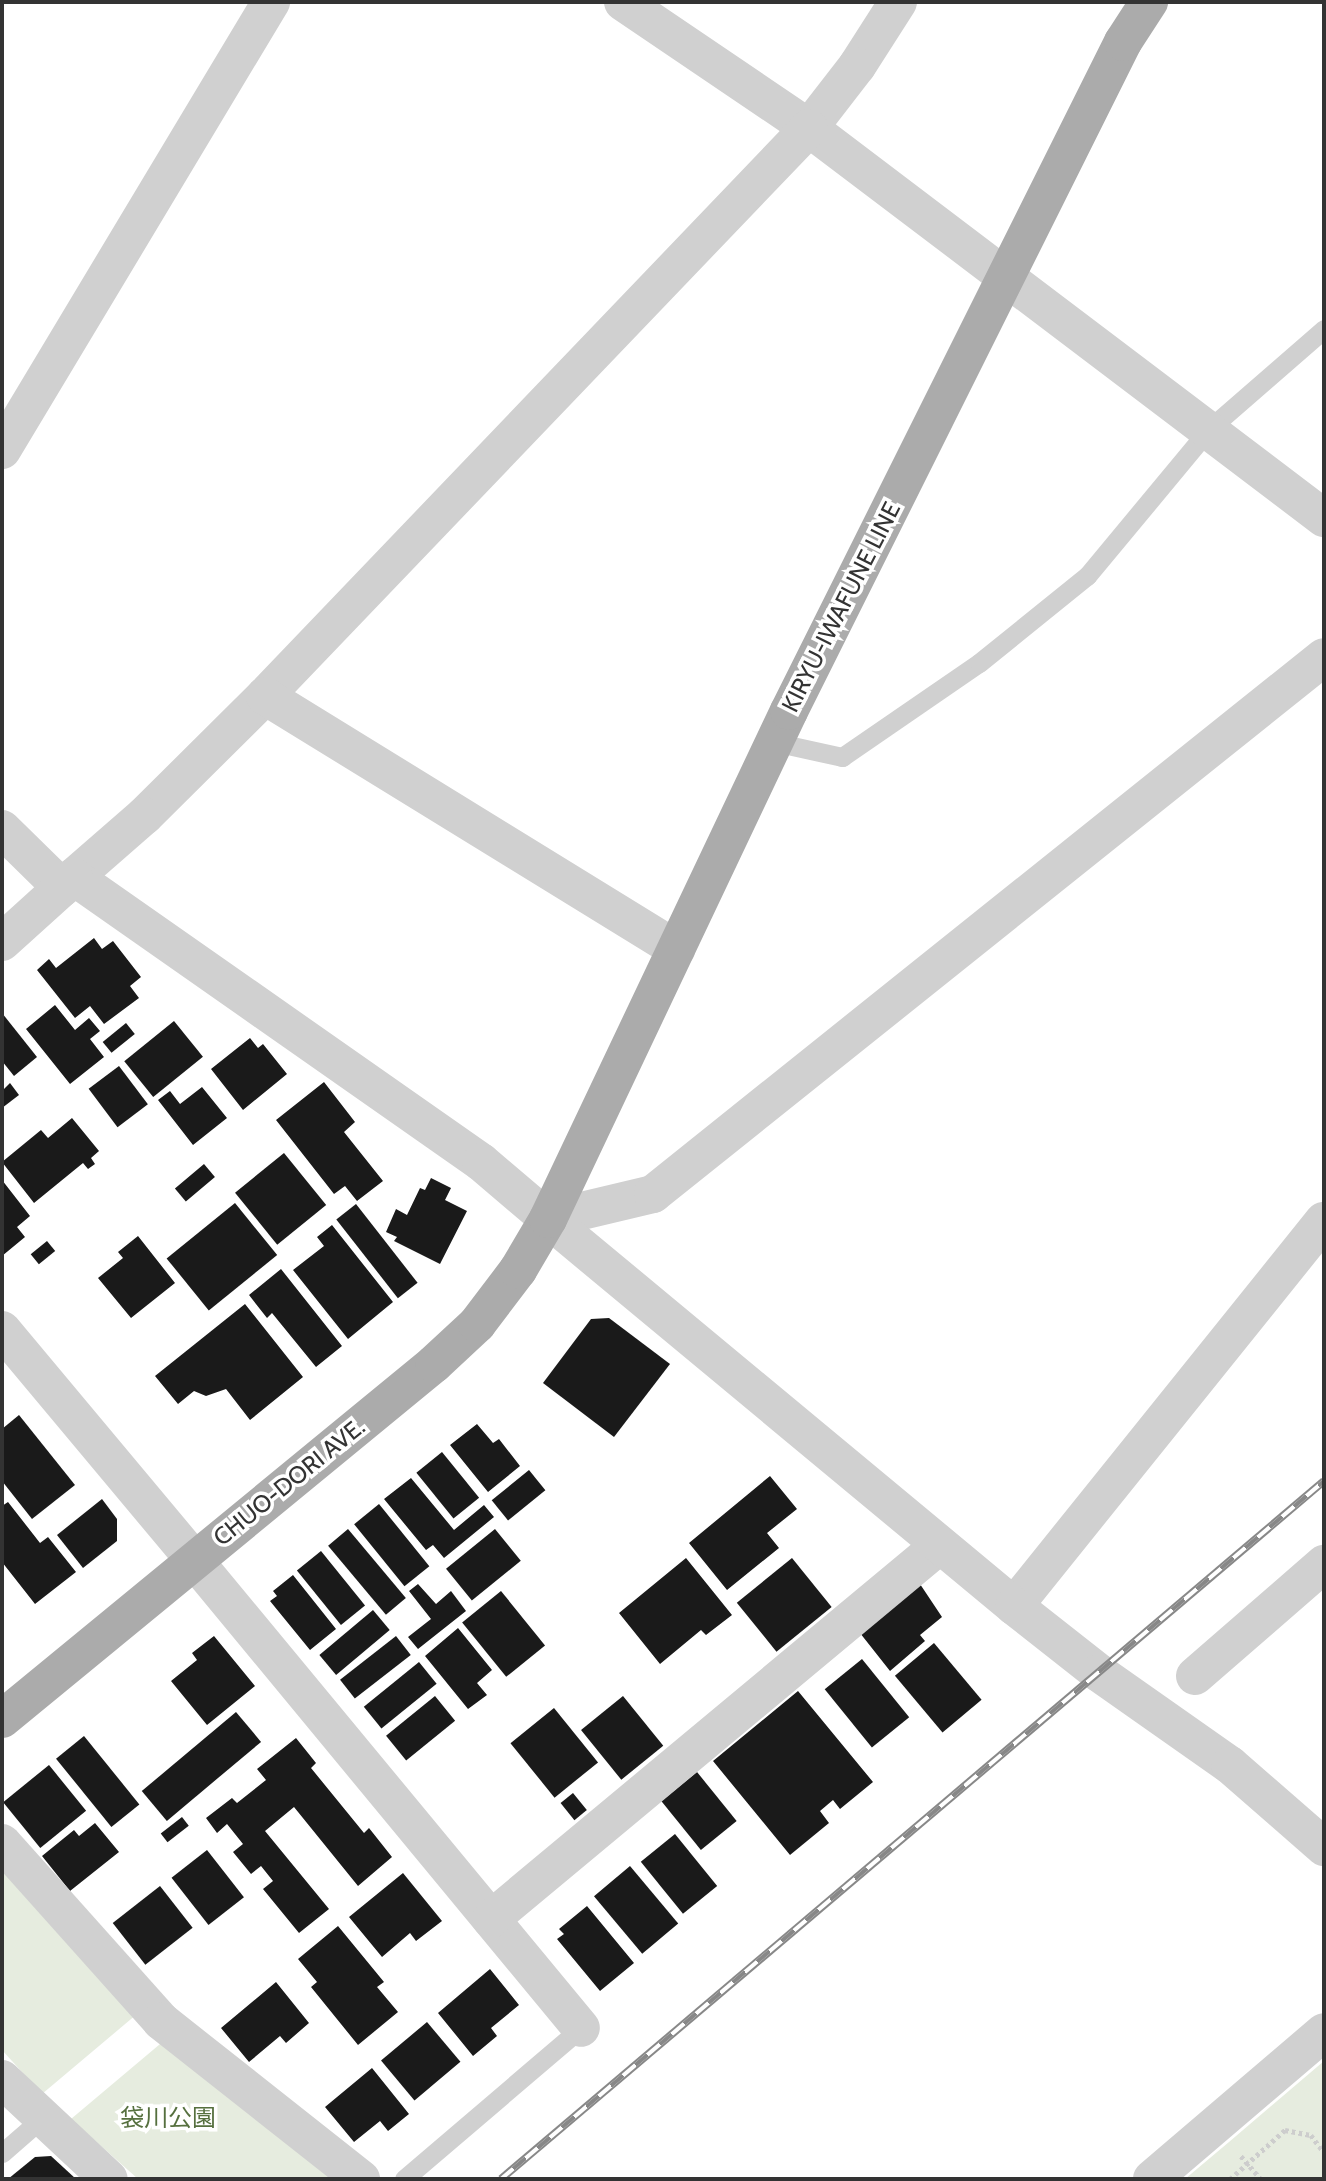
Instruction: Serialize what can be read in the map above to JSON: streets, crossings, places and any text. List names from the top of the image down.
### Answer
{
  "streets": {
    "main road": ["KIRYU-IWAFUNE LINE", "CHUO-DORI AVE."]
  },
  "crossings": [
    ["KIRYU-IWAFUNE LINE", "CHUO-DORI AVE."]
  ],
  "parks": ["袋川公園"]
}
